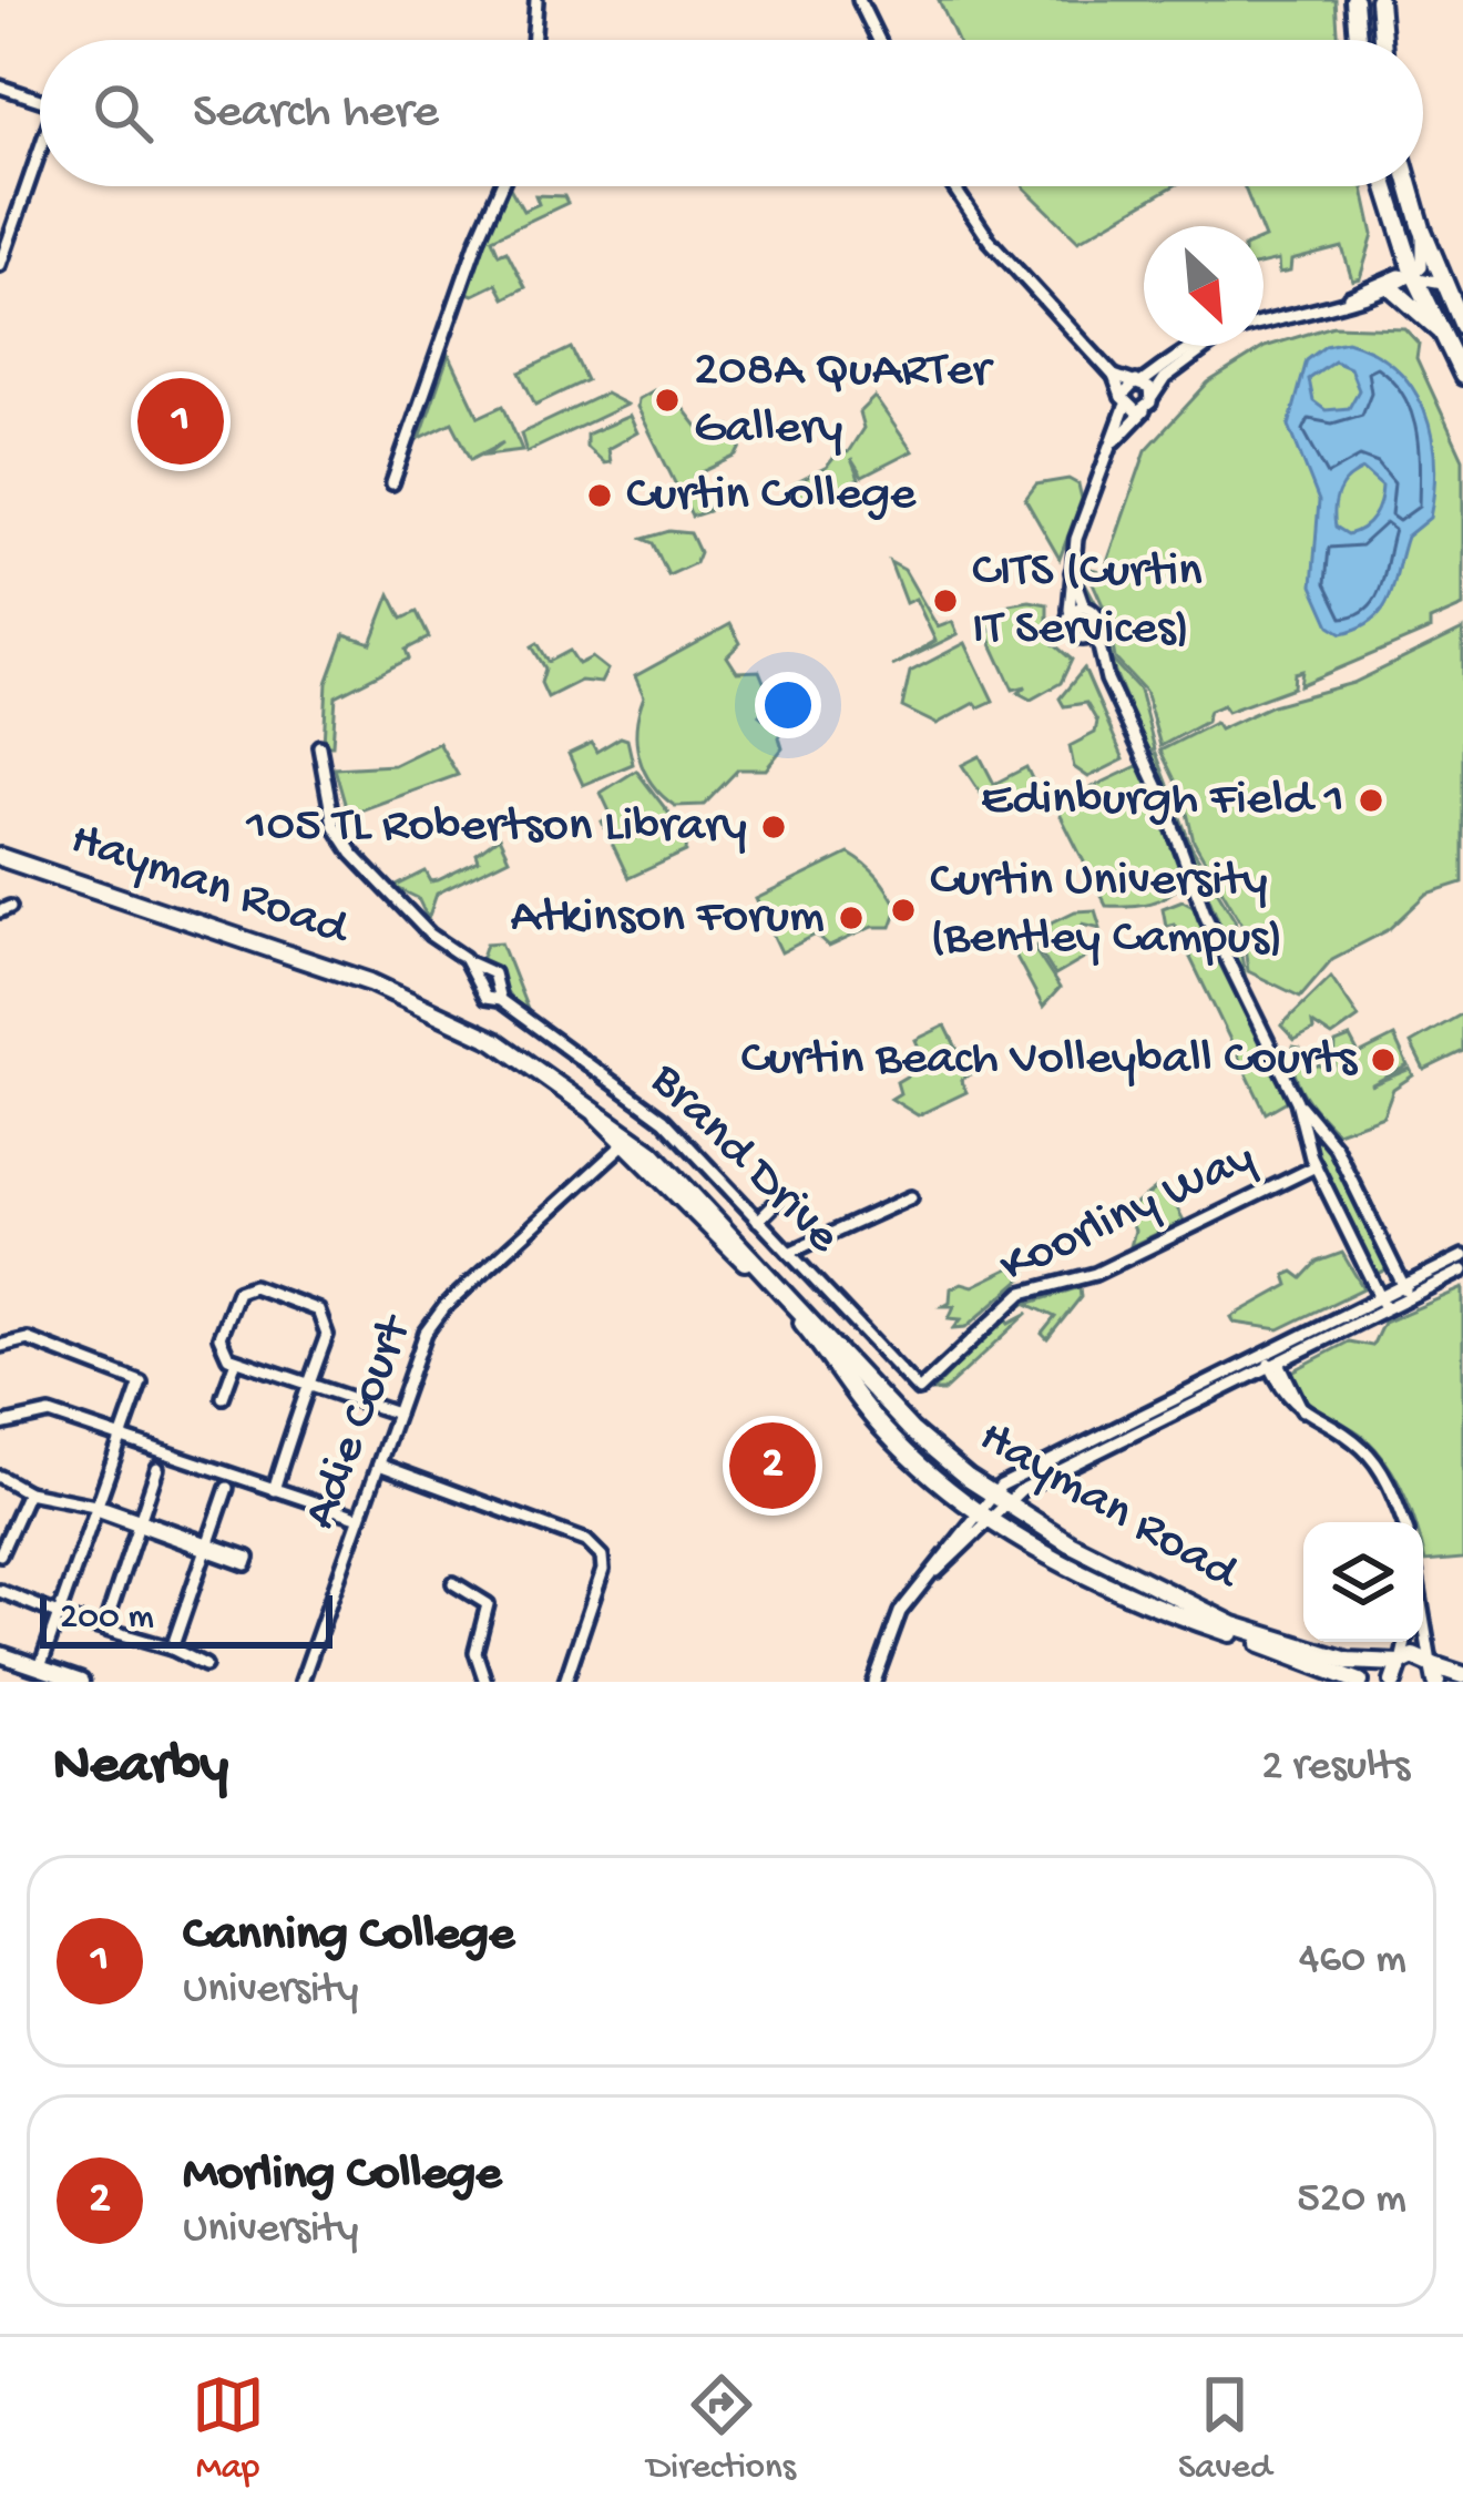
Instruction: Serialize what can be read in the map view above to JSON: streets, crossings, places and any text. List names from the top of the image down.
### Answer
{
  "streets": {
    "main road": ["Hayman Road"],
    "street": ["Brand Drive", "Koorliny Way", "Adie Court"]
  },
  "crossings": [
    ["Hayman Road", "Adie Court"],
    ["Brand Drive", "Koorliny Way"]
  ],
  "places": [
    "208A QuARTer Gallery",
    "Curtin College",
    "CITS (Curtin IT Services)",
    "Edinburgh Field 1",
    "105 TL Robertson Library",
    "Curtin University (Bentley Campus)",
    "Atkinson Forum",
    "Curtin Beach Volleyball Courts"
  ],
  "scale_bar": "200 m",
  "north": "bottom right",
  "page": {
    "search": "Search here",
    "pins": ["1", "2"],
    "scale": "200 m",
    "heading": ["Nearby", "2 results"],
    "list": [
      {
        "mark": "1",
        "name": "Canning College",
        "note": "University",
        "value": "460 m"
      },
      {
        "mark": "2",
        "name": "Morling College",
        "note": "University",
        "value": "520 m"
      }
    ],
    "nav": ["Map", "Directions", "Saved"]
  }
}
